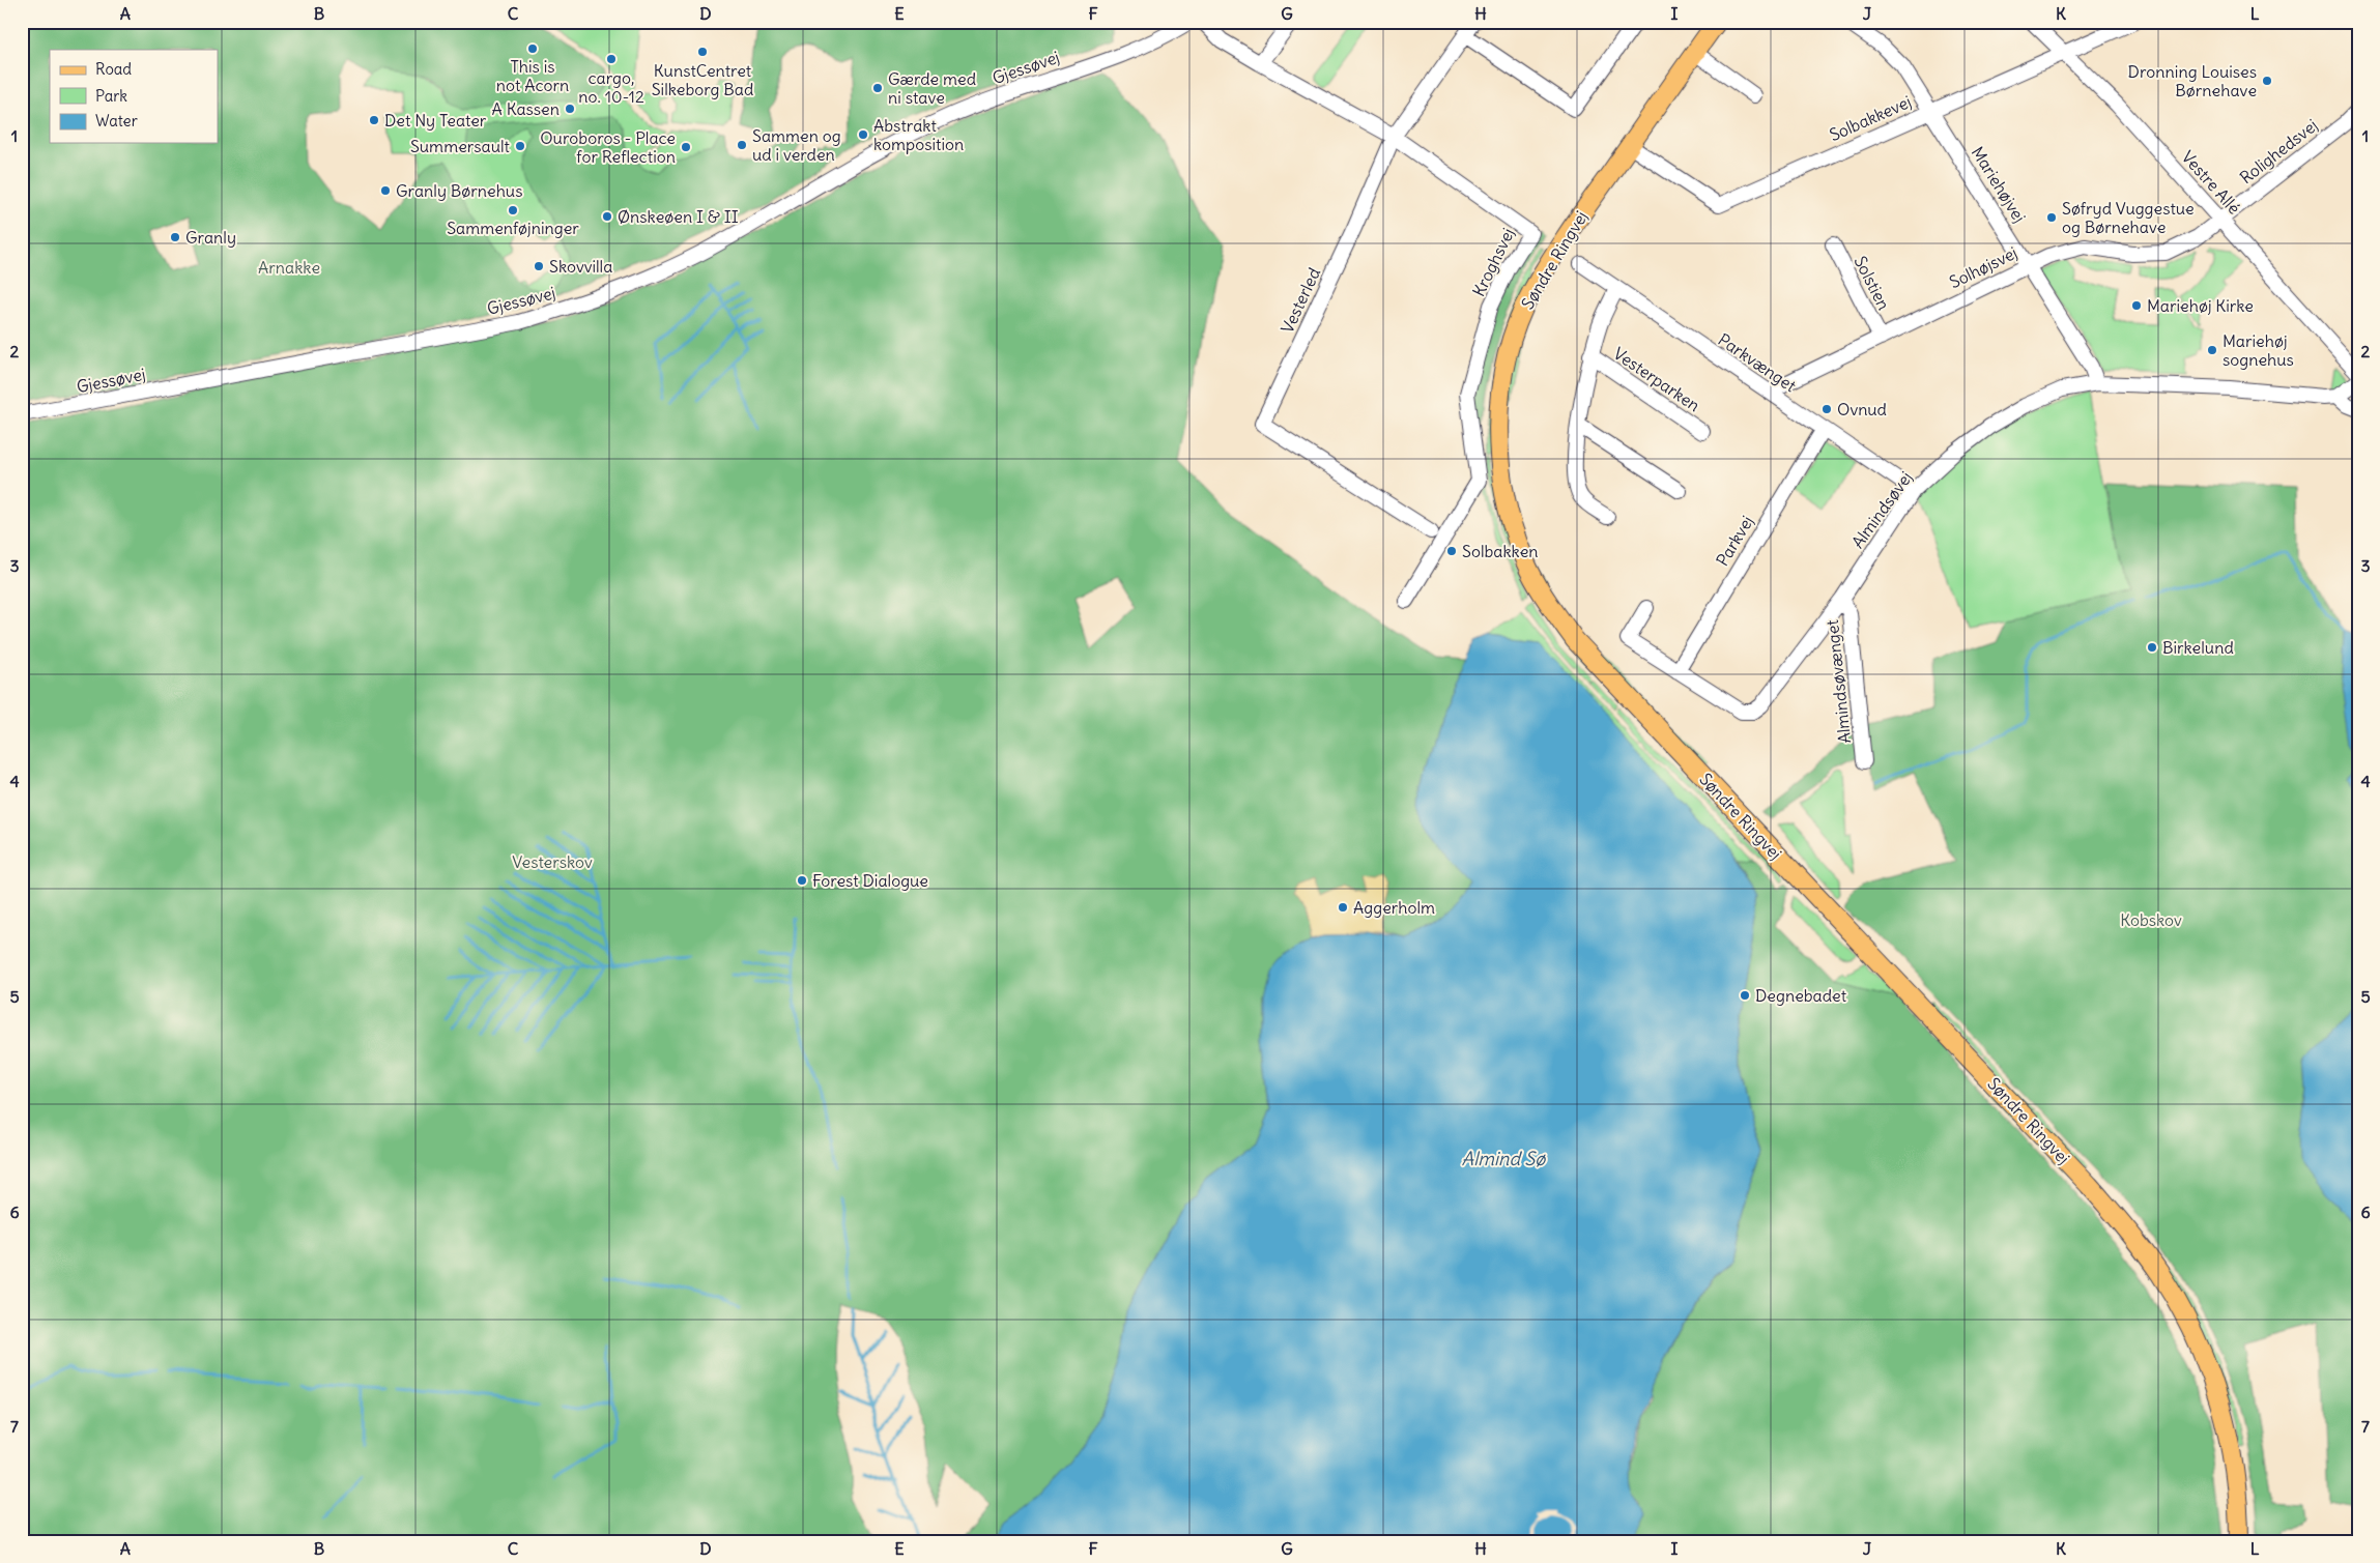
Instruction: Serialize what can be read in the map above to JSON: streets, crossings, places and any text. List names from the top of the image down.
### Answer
{
  "streets": {
    "main road": ["Søndre Ringvej"],
    "street": [
      "Gjessøvej",
      "Solbakkevej",
      "Rolighedsvej",
      "Vestre Allé",
      "Mariehøjvej",
      "Kroghsvej",
      "Solhøjsvej",
      "Solstien",
      "Vesterled",
      "Parkvænget",
      "Vesterparken",
      "Almindsøvej",
      "Parkvej",
      "Almindsøvænget"
    ]
  },
  "crossings": [
    ["Solbakkevej", "Vestre Allé"],
    ["Solbakkevej", "Mariehøjvej"],
    ["Solbakkevej", "Søndre Ringvej"],
    ["Rolighedsvej", "Vestre Allé"],
    ["Rolighedsvej", "Solhøjsvej"],
    ["Vestre Allé", "Solhøjsvej"],
    ["Mariehøjvej", "Solhøjsvej"],
    ["Mariehøjvej", "Almindsøvej"],
    ["Kroghsvej", "Vesterled"],
    ["Solhøjsvej", "Solstien"],
    ["Solhøjsvej", "Parkvænget"],
    ["Parkvænget", "Vesterparken"],
    ["Parkvænget", "Almindsøvej"],
    ["Parkvænget", "Parkvej"],
    ["Almindsøvej", "Parkvej"],
    ["Almindsøvej", "Almindsøvænget"]
  ],
  "water": ["Almind Sø"],
  "parks": ["Arnakke", "Vesterskov", "Kobskov"],
  "places": [
    "This is not Acorn",
    "KunstCentret Silkeborg Bad",
    "cargo, no. 10-12",
    "Dronning Louises Børnehave",
    "Gærde med ni stave",
    "A Kassen",
    "Det Ny Teater",
    "Abstrakt komposition",
    "Sammen og ud i verden",
    "Summersault",
    "Ouroboros - Place for Reflection",
    "Granly Børnehus",
    "Sammenføjninger",
    "Ønskeøen I & II",
    "Søfryd Vuggestue og Børnehave",
    "Granly",
    "Skovvilla",
    "Mariehøj Kirke",
    "Mariehøj sognehus",
    "Ovnud",
    "Solbakken",
    "Birkelund",
    "Forest Dialogue",
    "Aggerholm",
    "Degnebadet"
  ],
  "legend": ["Road", "Park", "Water"],
  "grid": {
    "columns": [
      "A",
      "B",
      "C",
      "D",
      "E",
      "F",
      "G",
      "H",
      "I",
      "J",
      "K",
      "L"
    ],
    "rows": [
      "1",
      "2",
      "3",
      "4",
      "5",
      "6",
      "7"
    ]
  }
}
